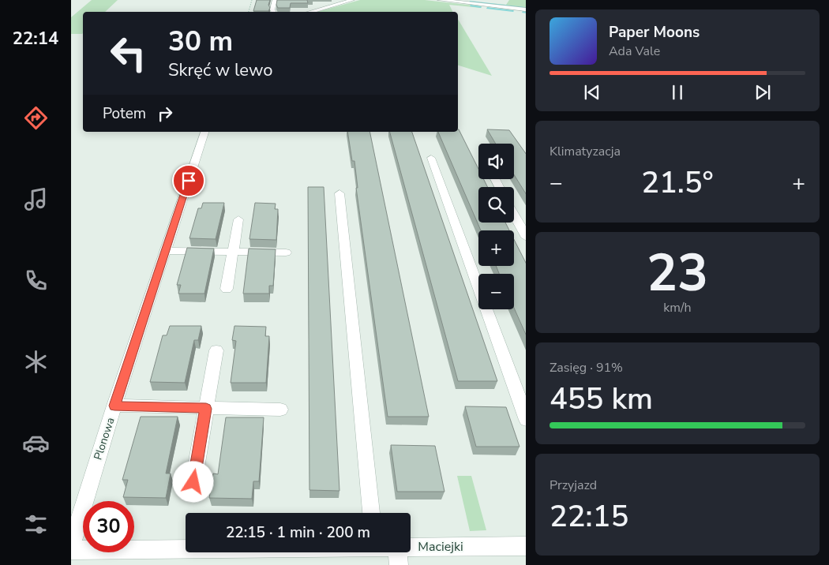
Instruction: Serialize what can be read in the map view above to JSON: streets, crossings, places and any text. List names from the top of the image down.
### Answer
{
  "streets": {
    "street": ["Plonowa", "Maciejki"]
  },
  "page": {
    "tabs": "22:14",
    "turn": ["30 m", "Skręć w lewo"],
    "song": ["Paper Moons", "Ada Vale"],
    "then": "Potem",
    "tile": [
      "Klimatyzacja",
      ["23", "km/h"],
      ["Zasięg · 91%", "455 km"],
      ["Przyjazd", "22:15"]
    ],
    "map_buttons": ["+", "−"],
    "heat": ["−", "21.5°", "+"],
    "limit": "30",
    "trip": "22:15 · 1 min · 200 m"
  }
}
